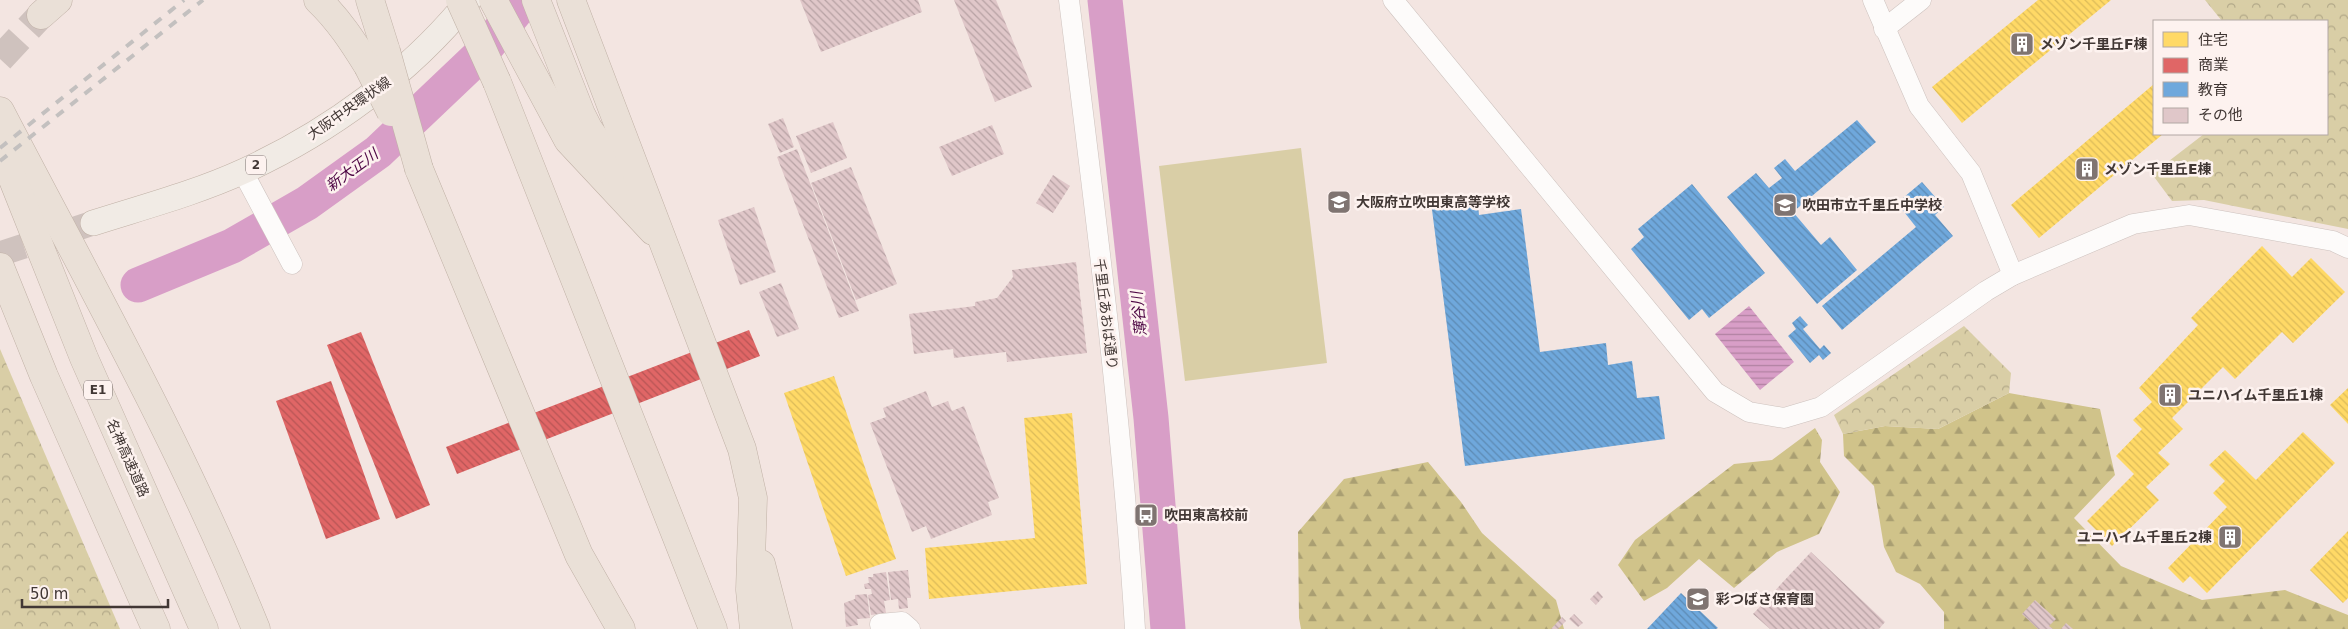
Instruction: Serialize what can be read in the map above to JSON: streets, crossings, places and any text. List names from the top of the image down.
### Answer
{
  "streets": {
    "highway": ["E1", "名神高速道路"],
    "main road": ["大阪中央環状線", "2"],
    "street": ["千里丘あおば通り"]
  },
  "water": ["新大正川", "薄谷川"],
  "places": {
    "building": [
      "メゾン千里丘F棟",
      "メゾン千里丘E棟",
      "ユニハイム千里丘1棟",
      "ユニハイム千里丘2棟"
    ],
    "school or university": ["大阪府立吹田東高等学校", "吹田市立千里丘中学校", "彩つばさ保育園"],
    "bus stop": ["吹田東高校前"]
  },
  "legend": [
    "住宅",
    "商業",
    "教育",
    "その他"
  ],
  "scale_bar": "50 m"
}
